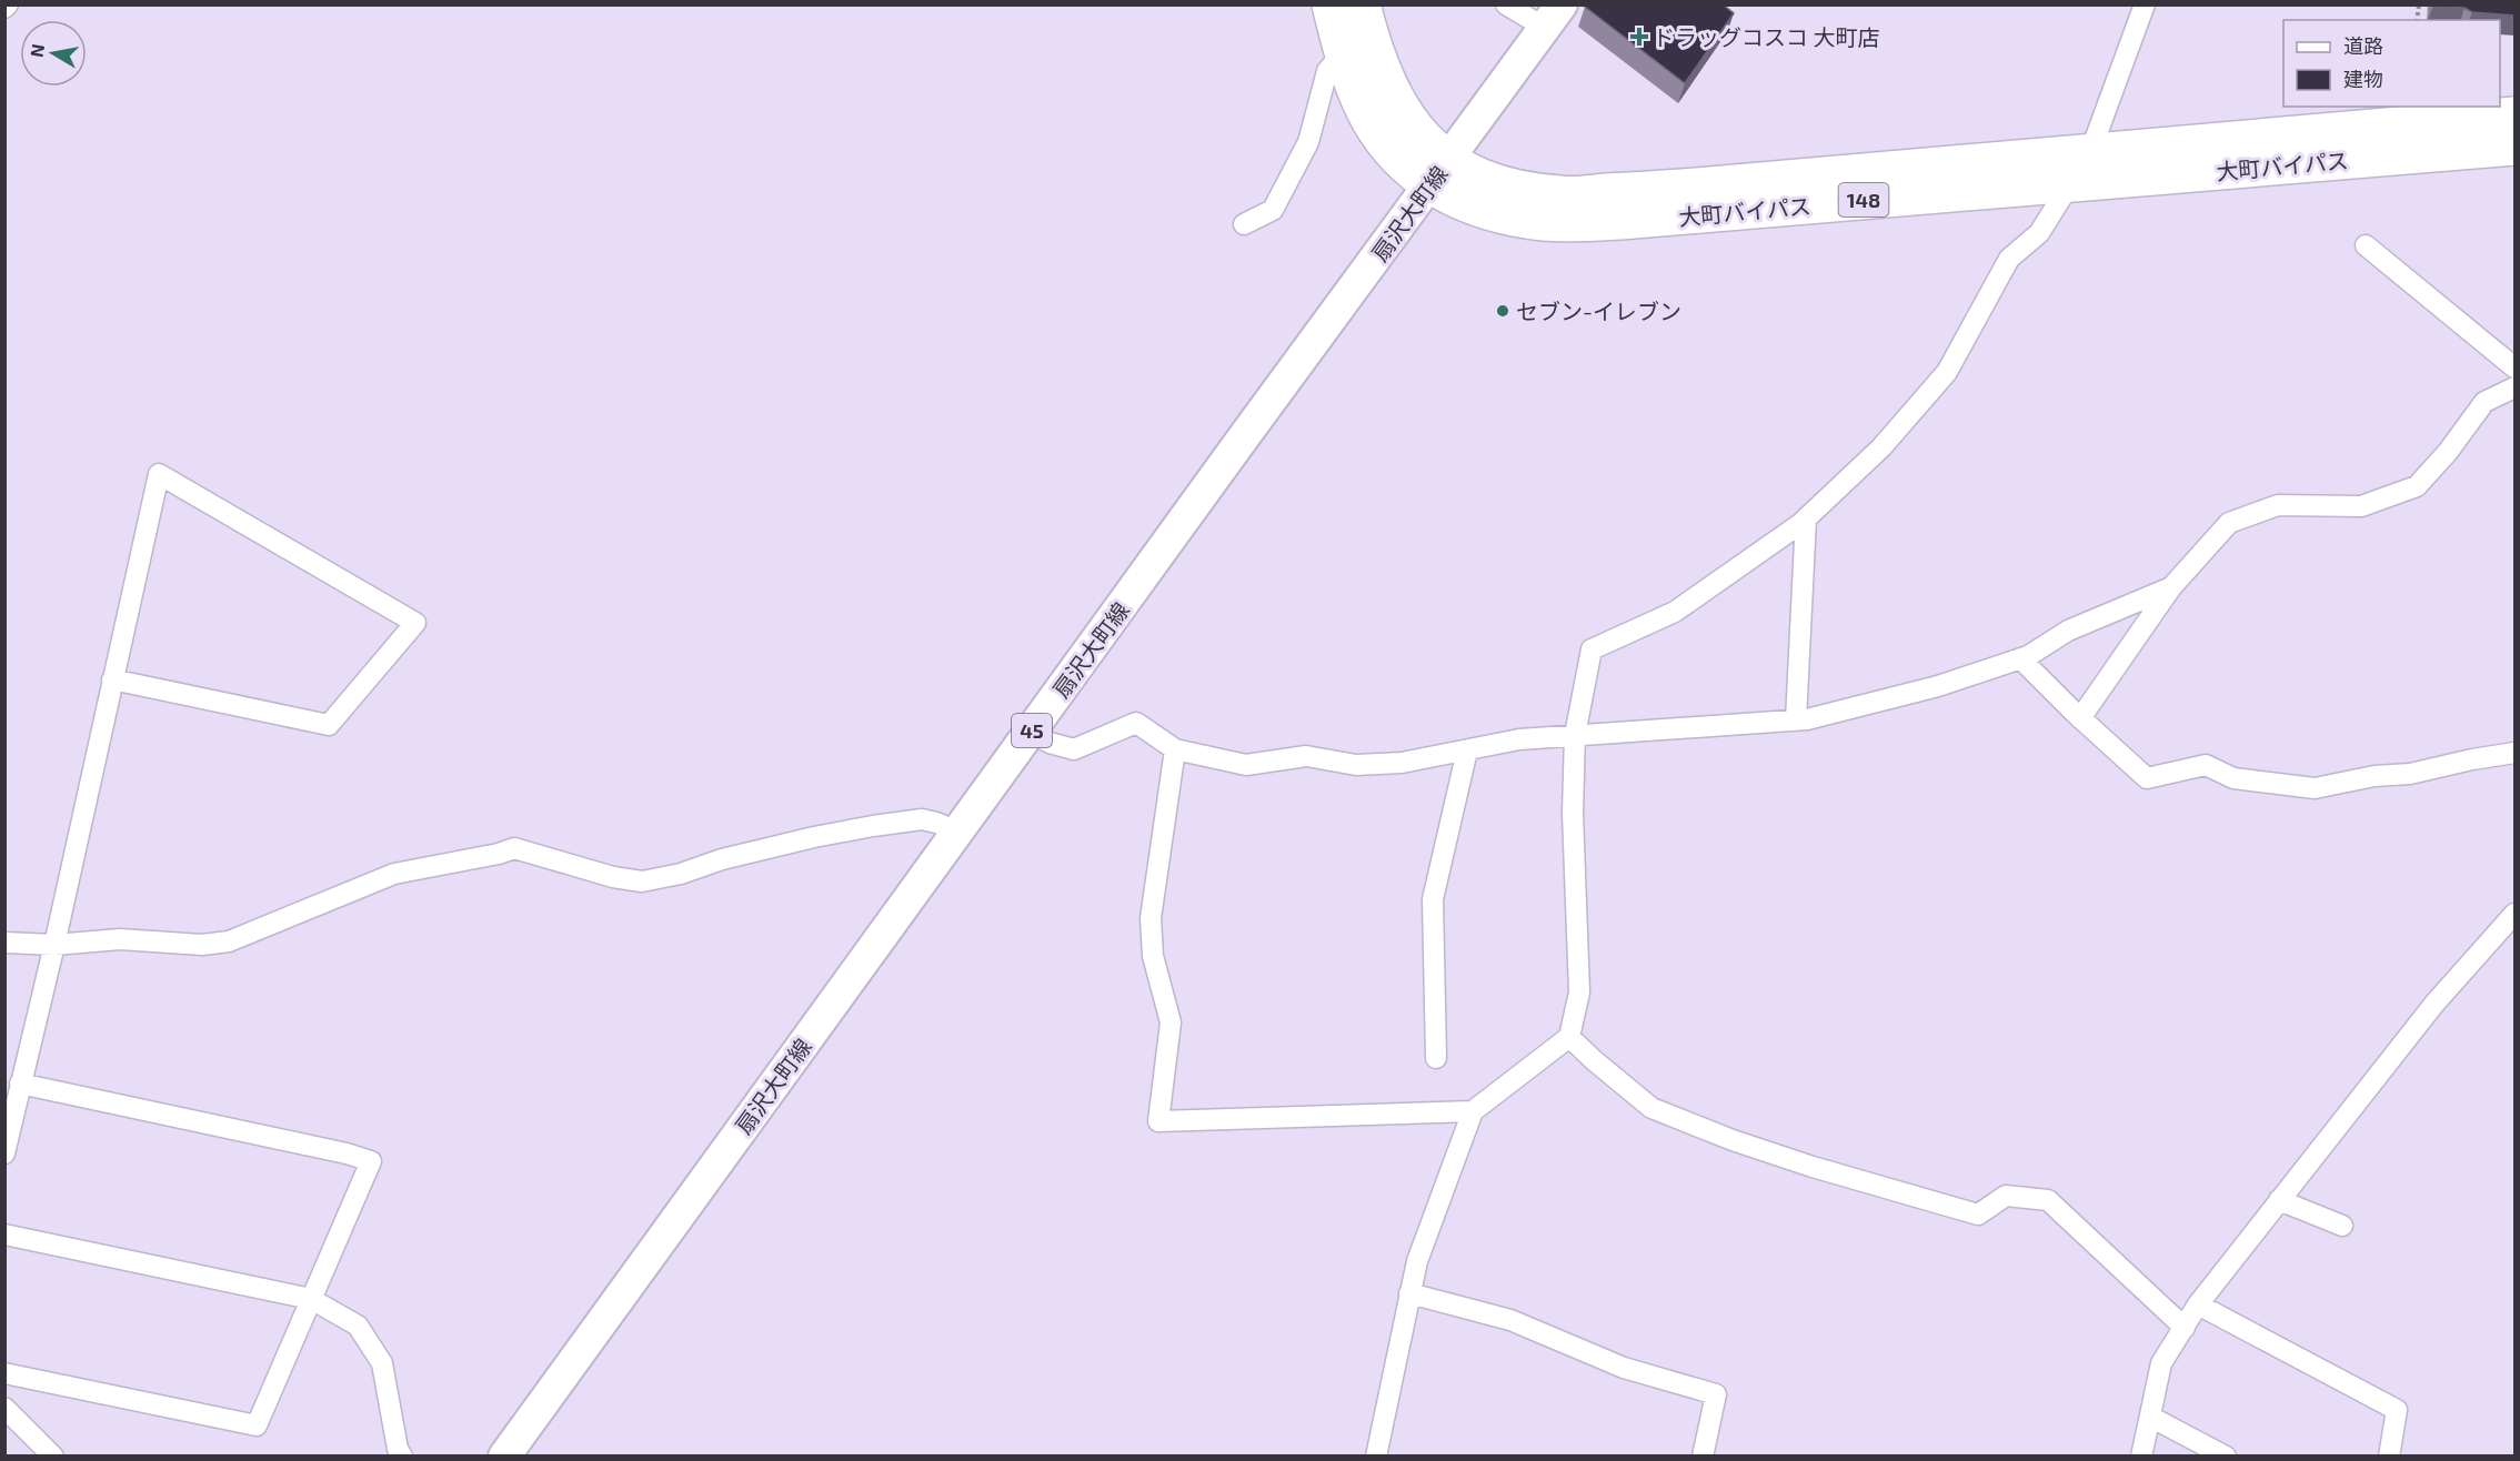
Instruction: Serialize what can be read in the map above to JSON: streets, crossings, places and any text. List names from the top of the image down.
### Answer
{
  "streets": {
    "highway": ["大町バイパス", "148"],
    "main road": ["扇沢大町線", "45"]
  },
  "crossings": [
    ["大町バイパス", "扇沢大町線"]
  ],
  "places": {
    "health": ["ドラッグコスコ 大町店"],
    "other": ["セブン-イレブン"]
  },
  "legend": ["道路", "建物"],
  "north": "left"
}
